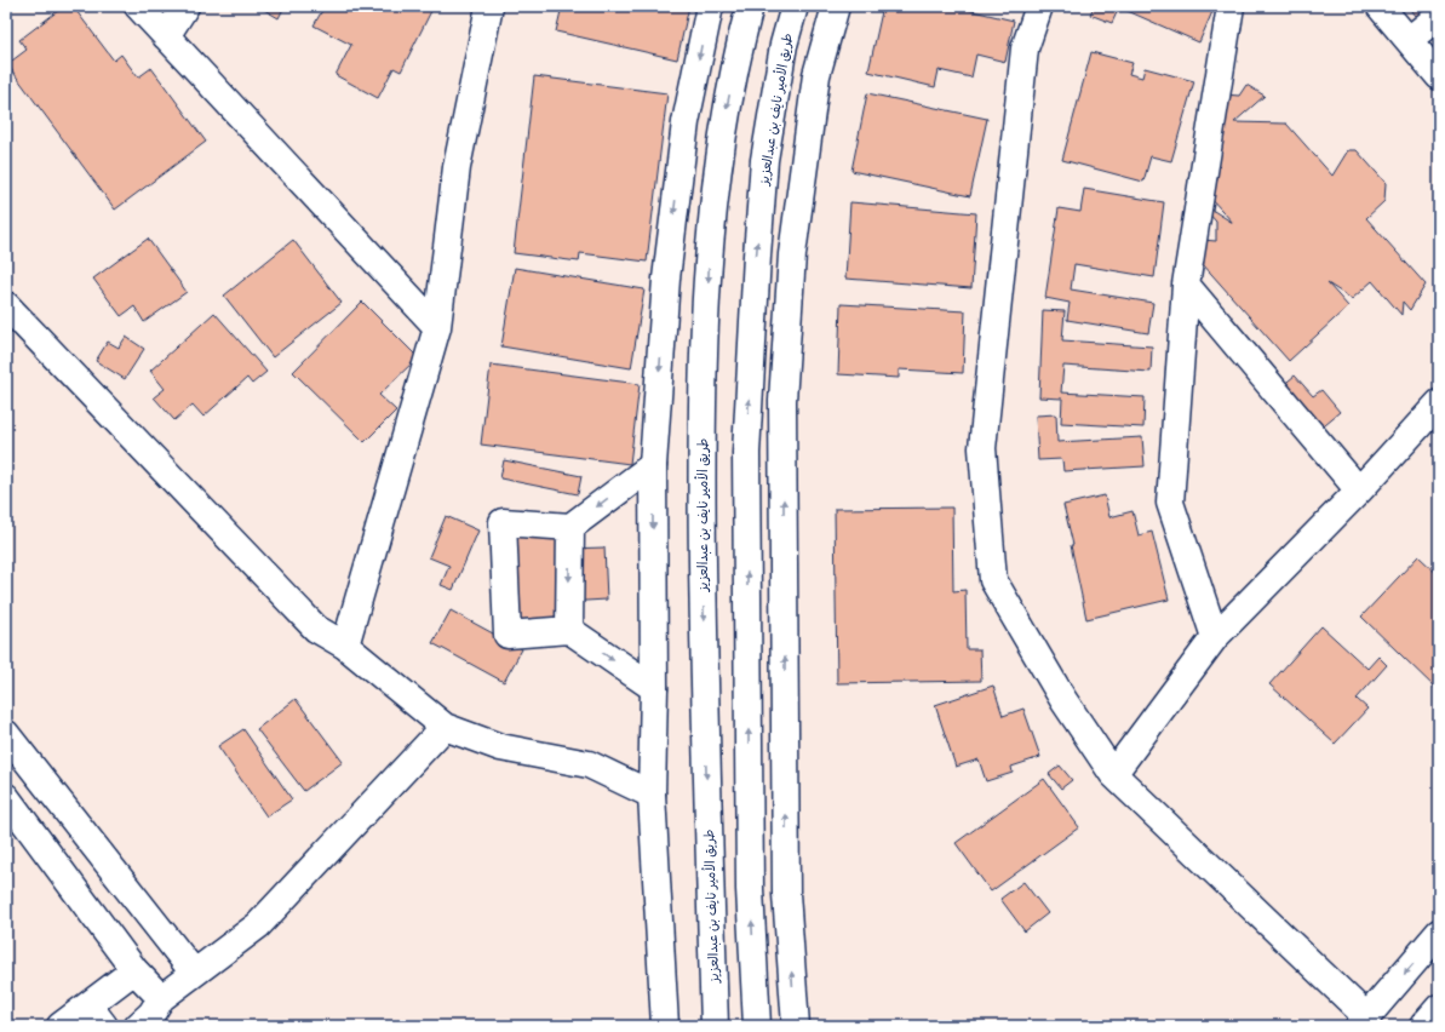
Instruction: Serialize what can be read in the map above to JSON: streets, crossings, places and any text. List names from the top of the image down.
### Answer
{
  "streets": {
    "street": ["طريق الأمير نايف بن عبدالعزيز"]
  }
}
